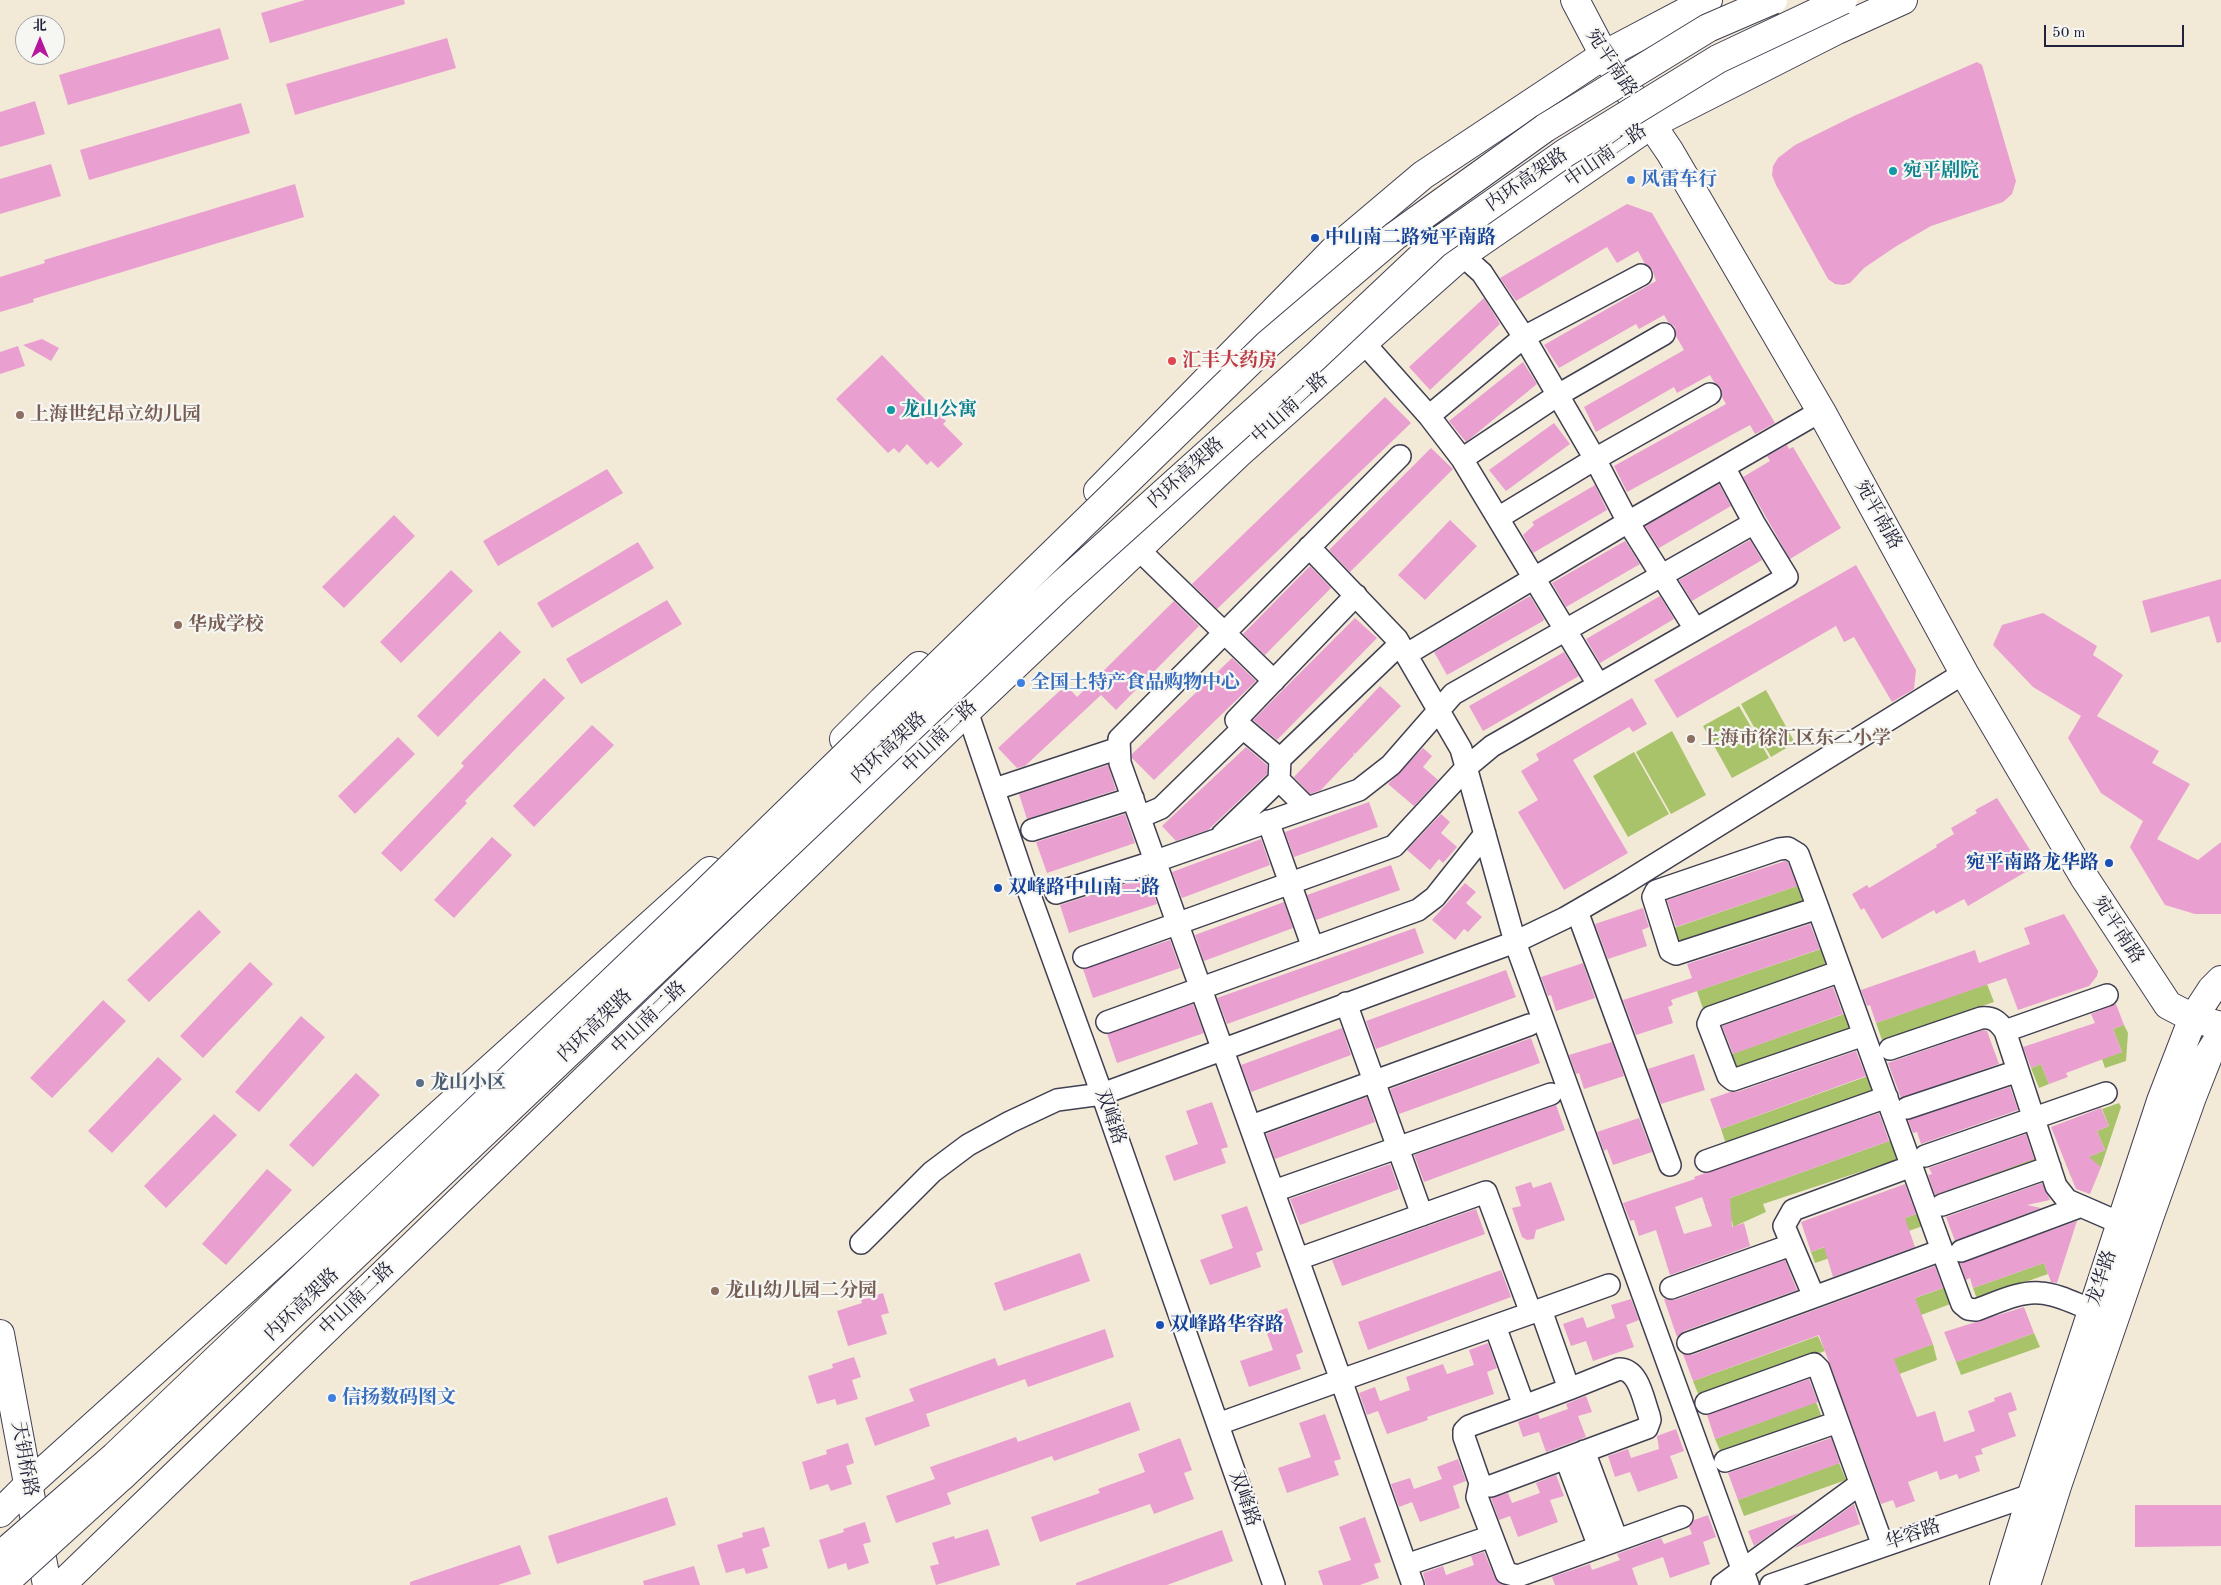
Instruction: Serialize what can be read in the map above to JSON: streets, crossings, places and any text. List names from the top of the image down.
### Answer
{
  "streets": {
    "main road": [
      "宛平南路",
      "中山南二路",
      "内环高架路",
      "龙华路",
      "天钥桥路"
    ],
    "street": ["双峰路", "华容路"]
  },
  "crossings": [
    ["宛平南路", "中山南二路"],
    ["宛平南路", "龙华路"],
    ["中山南二路", "双峰路"],
    ["龙华路", "华容路"]
  ],
  "places": [
    "宛平剧院",
    "风雷车行",
    "中山南二路宛平南路",
    "汇丰大药房",
    "龙山公寓",
    "上海世纪昂立幼儿园",
    "华成学校",
    "全国土特产食品购物中心",
    "上海市徐汇区东二小学",
    "宛平南路龙华路",
    "双峰路中山南二路",
    "龙山小区",
    "龙山幼儿园二分园",
    "双峰路华容路",
    "信扬数码图文"
  ],
  "scale_bar": "50 m",
  "north": "top"
}
